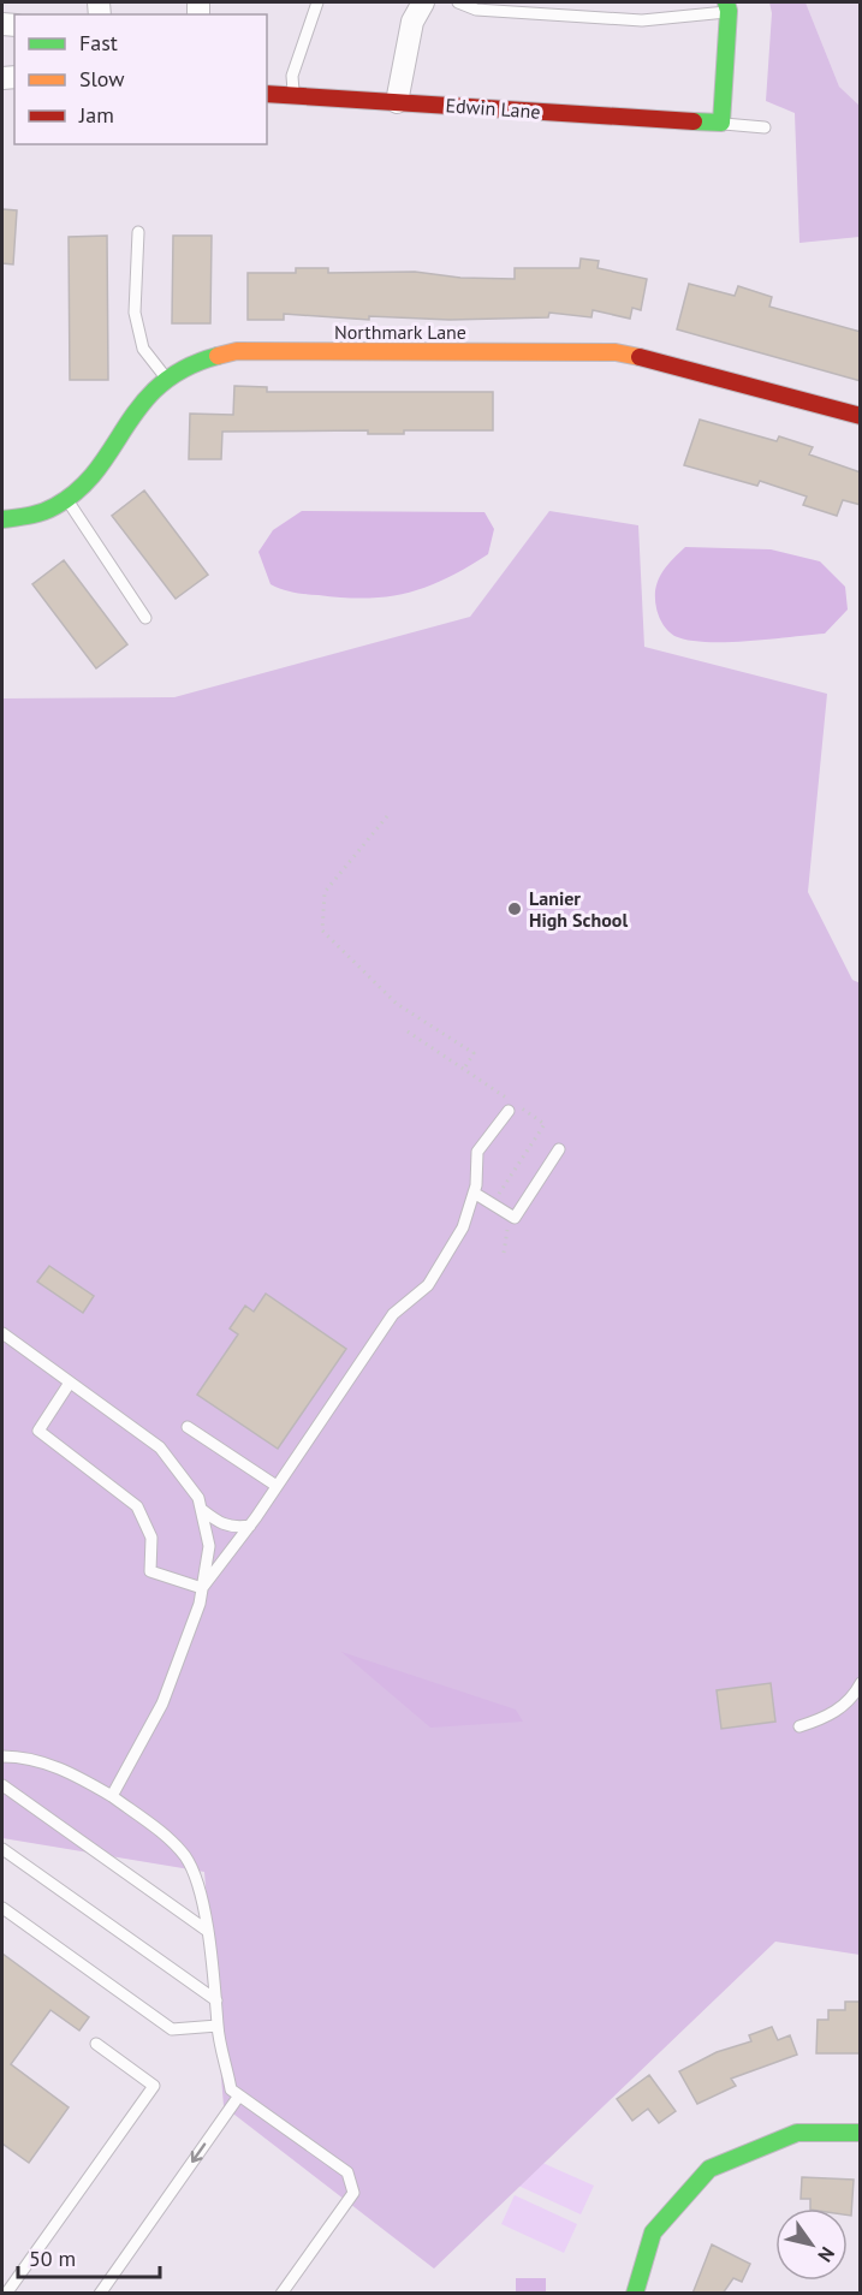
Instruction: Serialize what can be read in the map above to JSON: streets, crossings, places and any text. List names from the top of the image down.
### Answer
{
  "streets": {
    "street": ["Edwin Lane", "Northmark Lane"]
  },
  "places": ["Lanier High School"],
  "legend": ["Fast", "Slow", "Jam"],
  "scale_bar": "50 m",
  "north": "bottom right"
}
